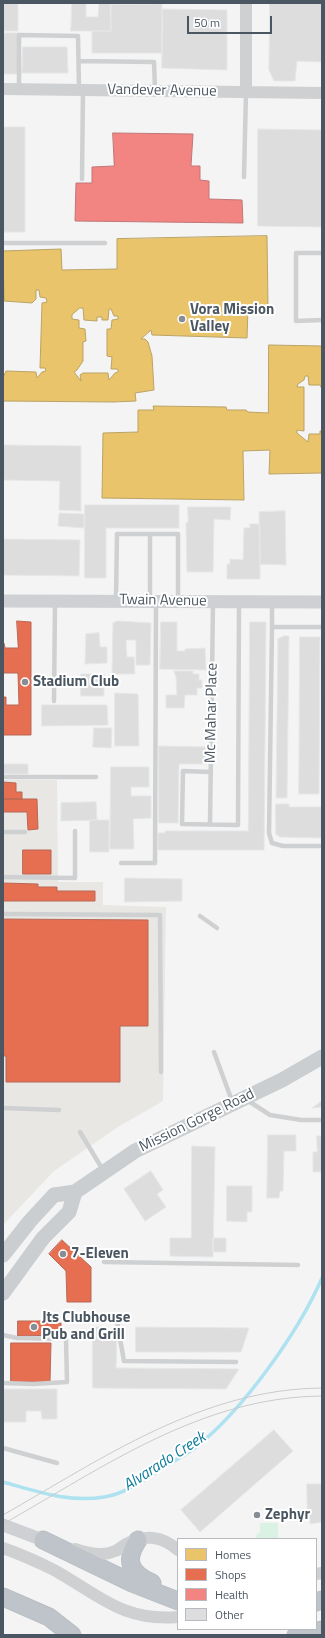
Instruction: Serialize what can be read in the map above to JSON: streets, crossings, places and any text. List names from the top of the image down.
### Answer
{
  "streets": {
    "main road": ["Twain Avenue", "Mission Gorge Road"],
    "street": ["Vandever Avenue"],
    "lane": ["Mc Mahar Place"]
  },
  "crossings": [
    ["Twain Avenue", "Mc Mahar Place"]
  ],
  "water": ["Alvarado Creek"],
  "places": [
    "Vora Mission Valley",
    "Stadium Club",
    "7-Eleven",
    "Jts Clubhouse Pub and Grill",
    "Zephyr"
  ],
  "legend": [
    "Homes",
    "Shops",
    "Health",
    "Other"
  ],
  "scale_bar": "50 m"
}
